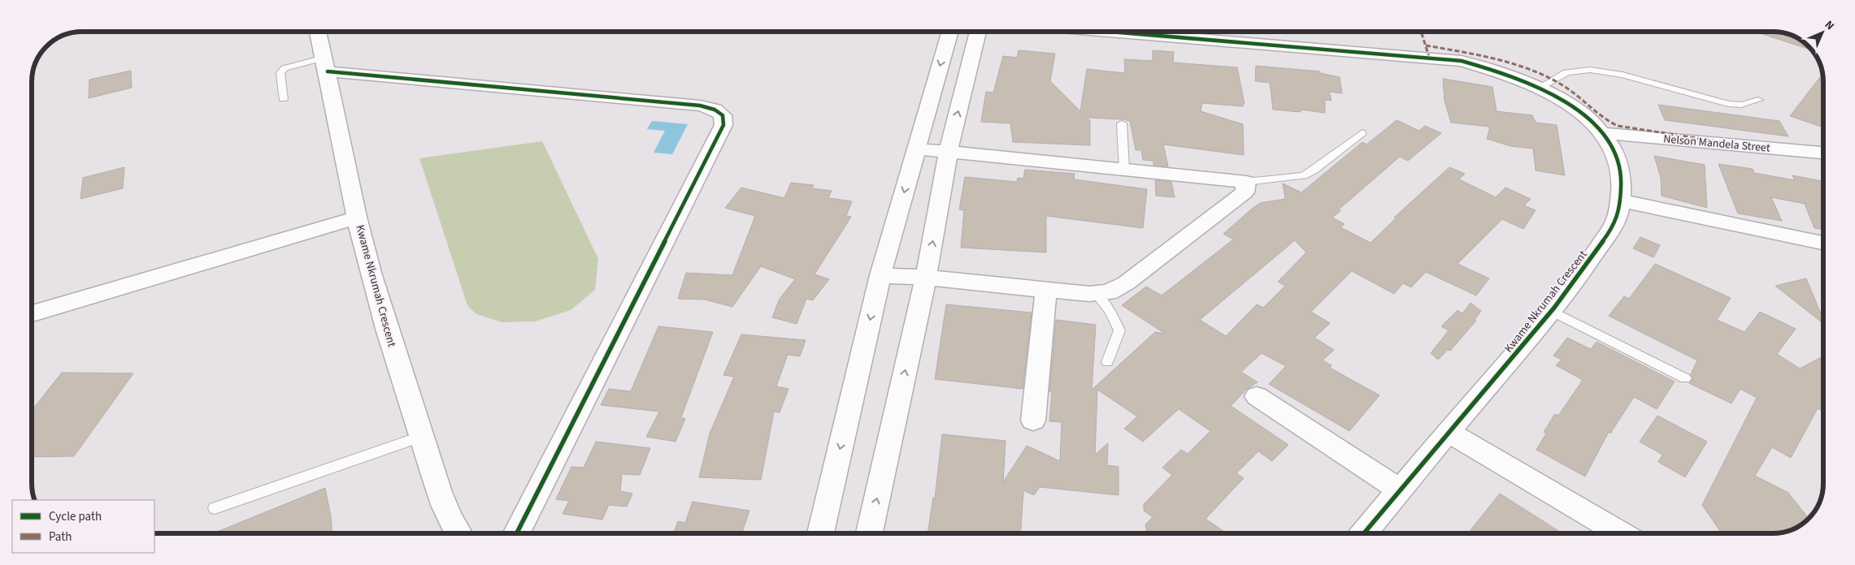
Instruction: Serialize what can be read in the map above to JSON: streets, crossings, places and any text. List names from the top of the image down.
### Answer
{
  "streets": {
    "street": ["Nelson Mandela Street", "Kwame Nkrumah Crescent"]
  },
  "crossings": [
    ["Nelson Mandela Street", "Kwame Nkrumah Crescent"]
  ],
  "legend": ["Cycle path", "Path"],
  "north": "top right"
}
